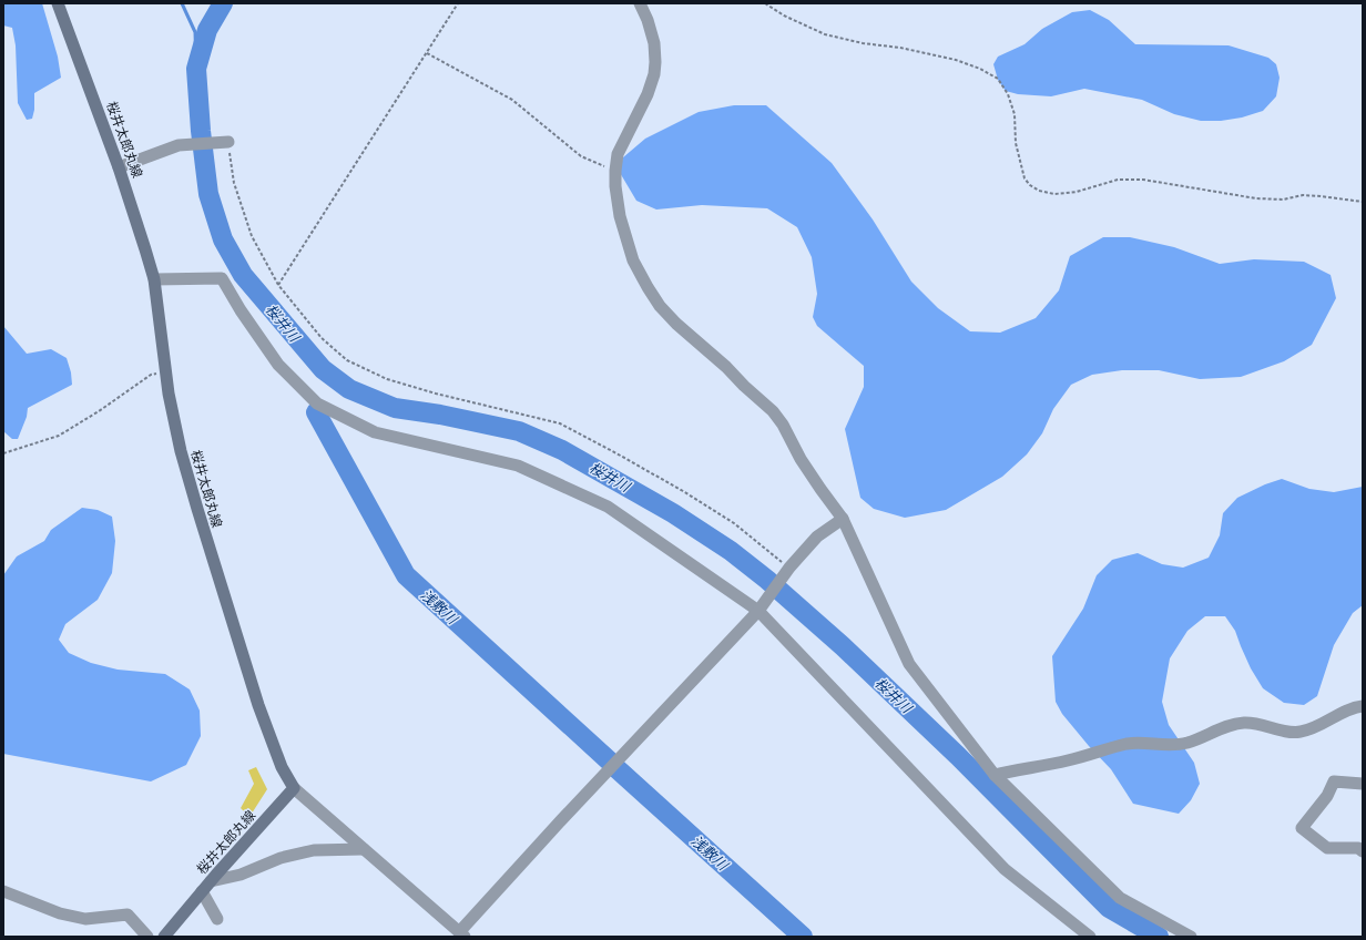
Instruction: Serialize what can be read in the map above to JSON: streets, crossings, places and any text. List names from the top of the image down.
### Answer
{
  "streets": {
    "main road": ["桜井太郎丸線"]
  },
  "water": ["桜井川", "浅敷川"]
}
